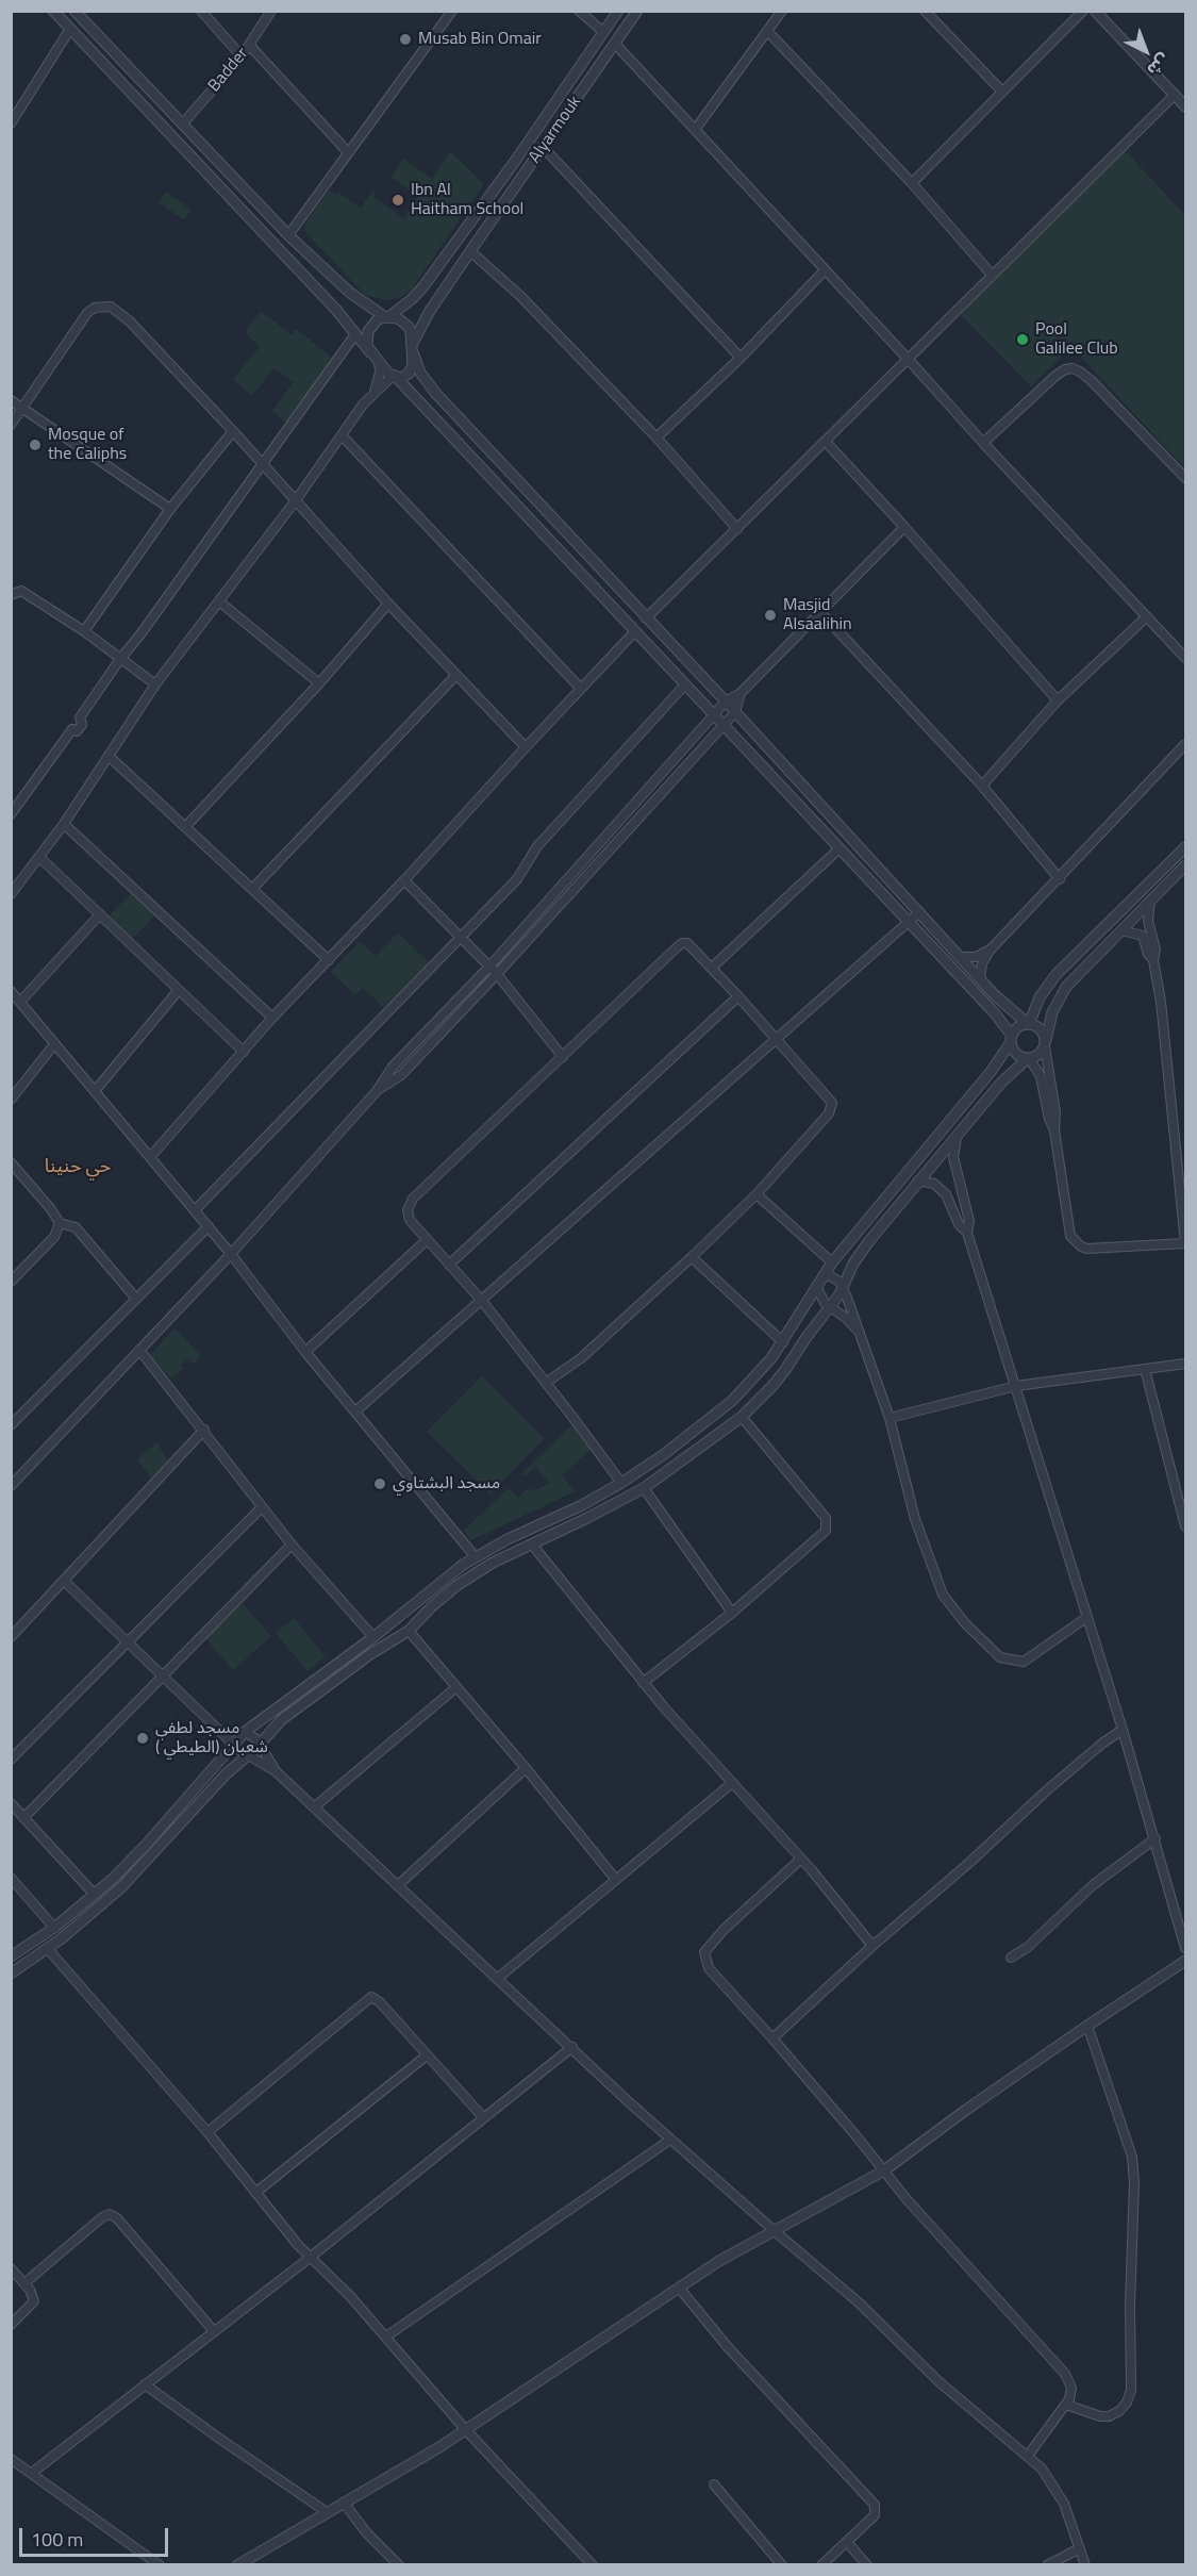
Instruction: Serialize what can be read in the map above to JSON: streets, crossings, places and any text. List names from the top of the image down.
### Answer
{
  "streets": {
    "street": ["Badder", "Alyarmouk"]
  },
  "districts": ["حي حنينا"],
  "places": [
    "Musab Bin Omair",
    "Ibn Al Haitham School",
    "Pool Galilee Club",
    "Mosque of the Caliphs",
    "Masjid Alsaalihin",
    "مسجد البشتاوي",
    "مسجد لطفي شعبان (الطيطي )"
  ],
  "scale_bar": "100 m",
  "north": "bottom right"
}
